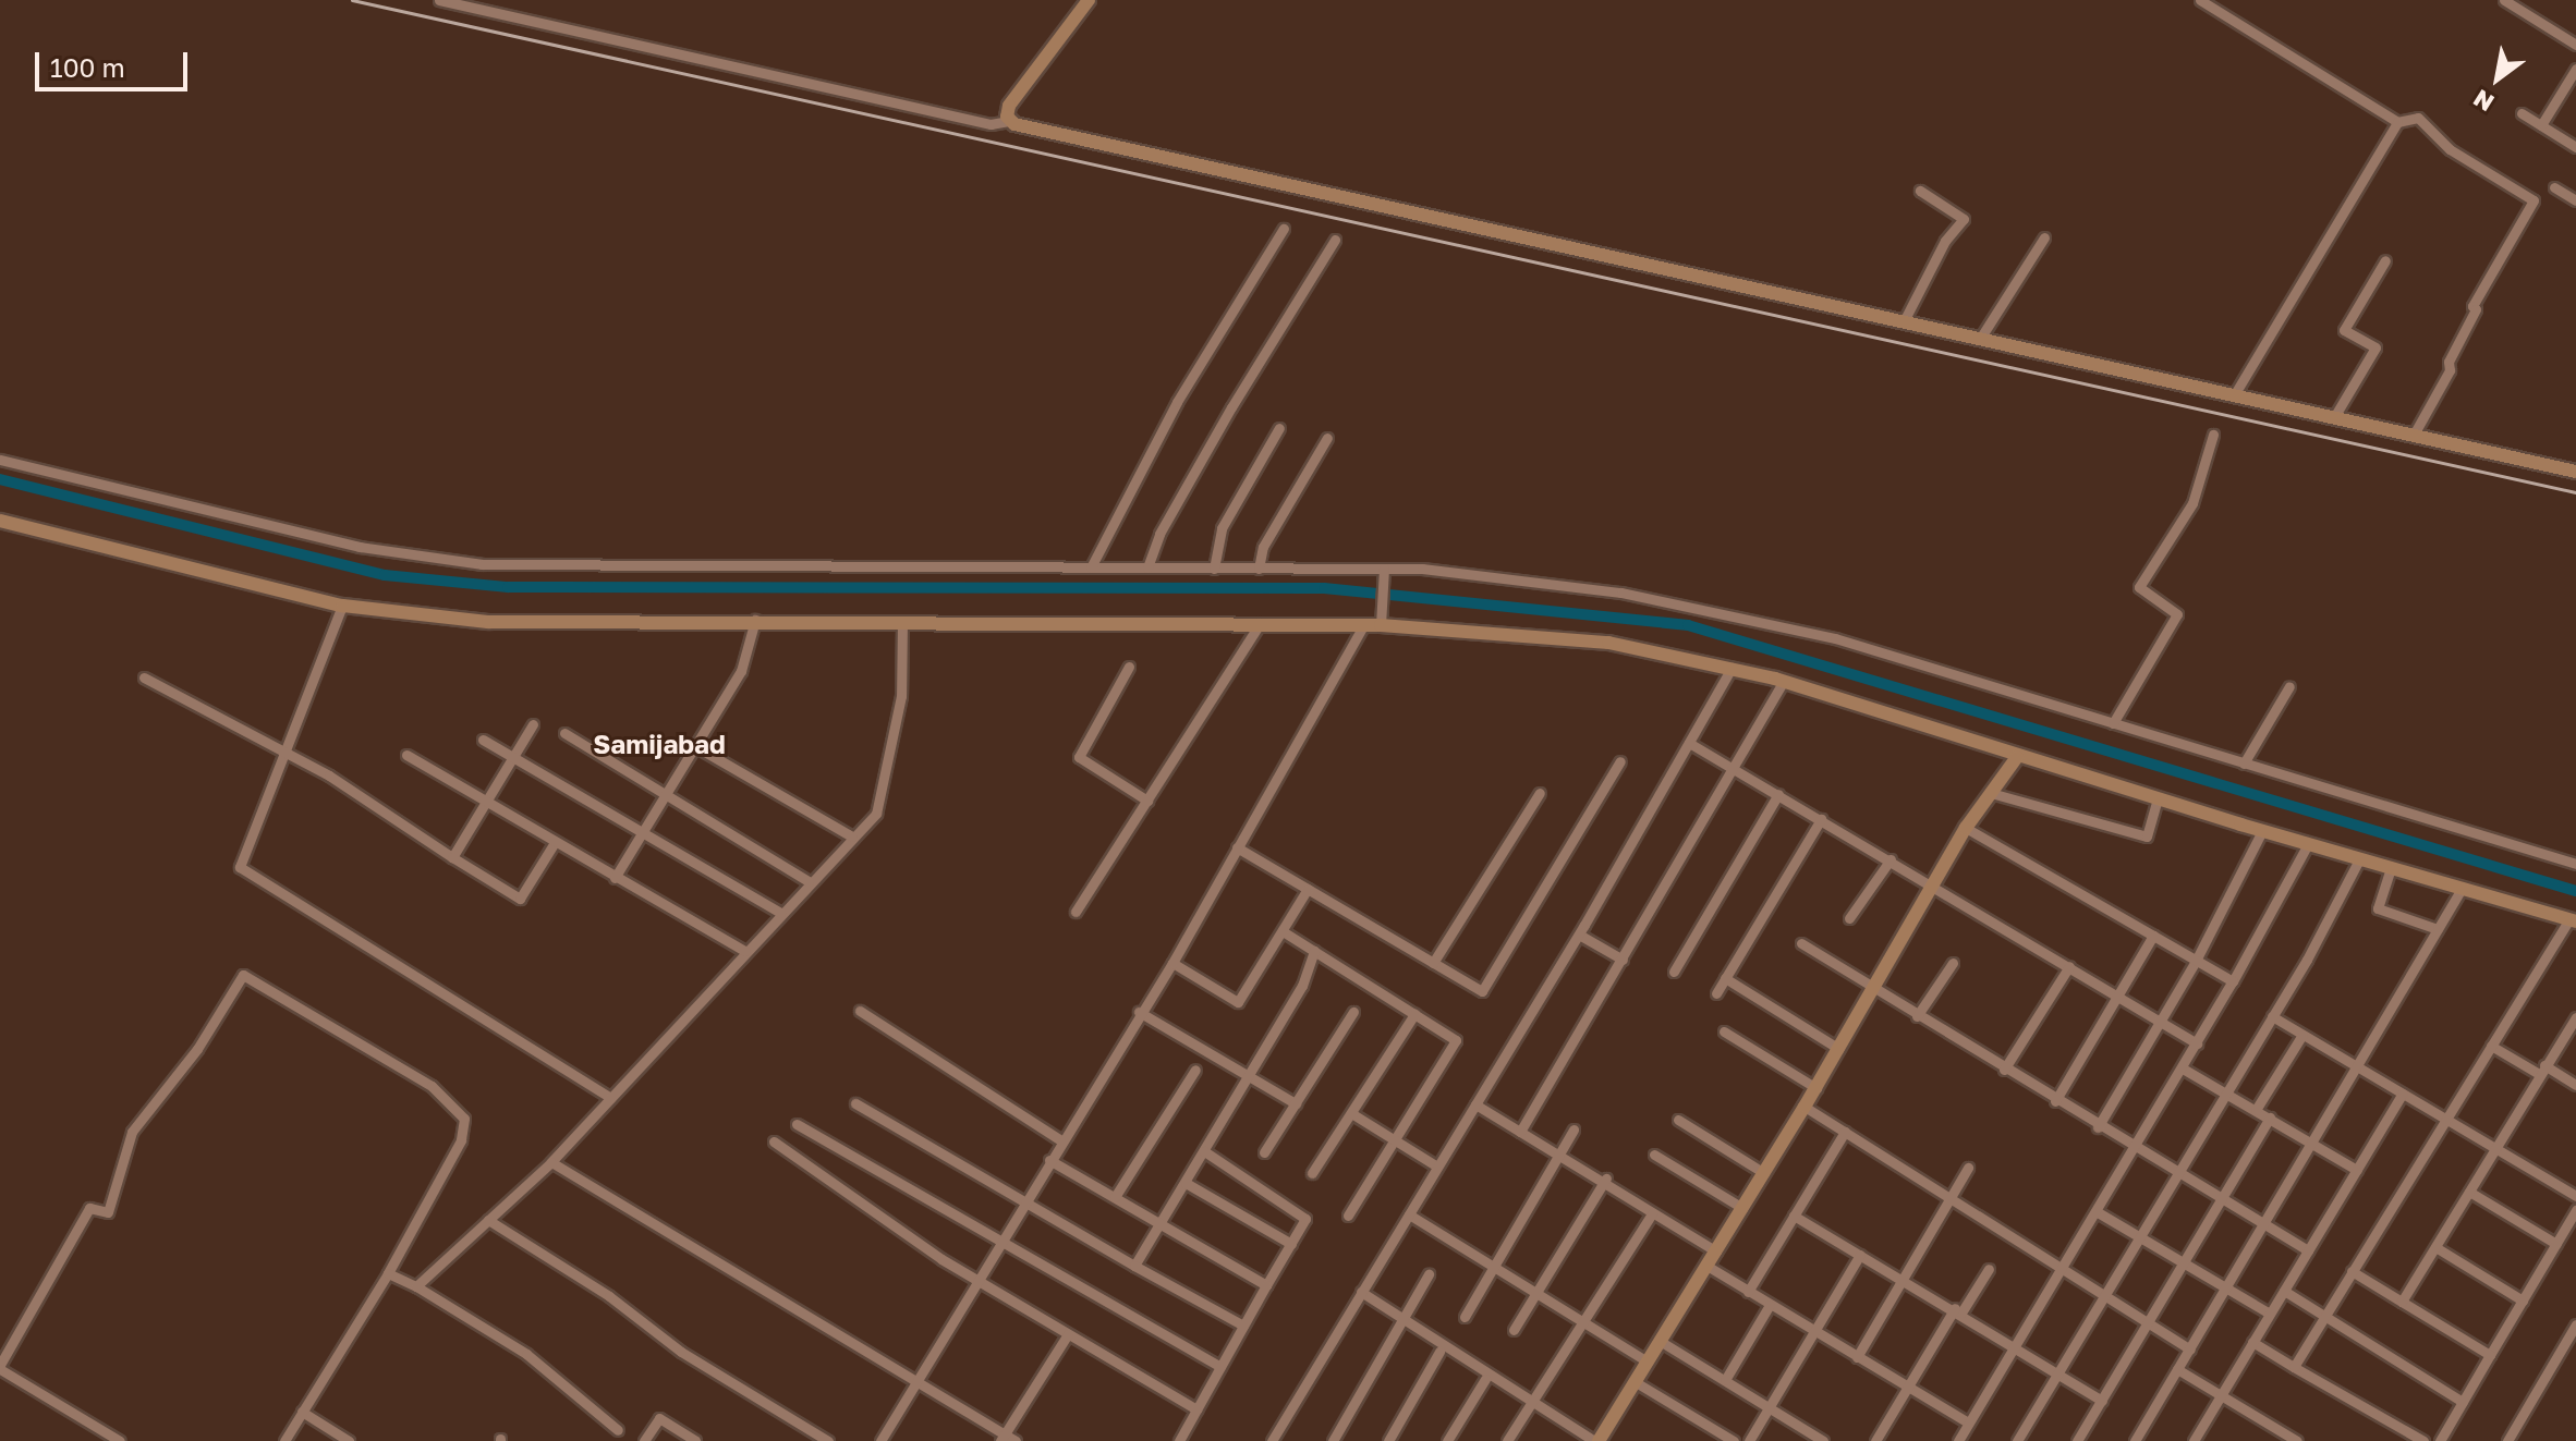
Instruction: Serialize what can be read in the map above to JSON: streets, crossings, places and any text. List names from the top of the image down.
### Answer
{
  "districts": ["Samijabad"],
  "scale_bar": "100 m",
  "north": "bottom left"
}
